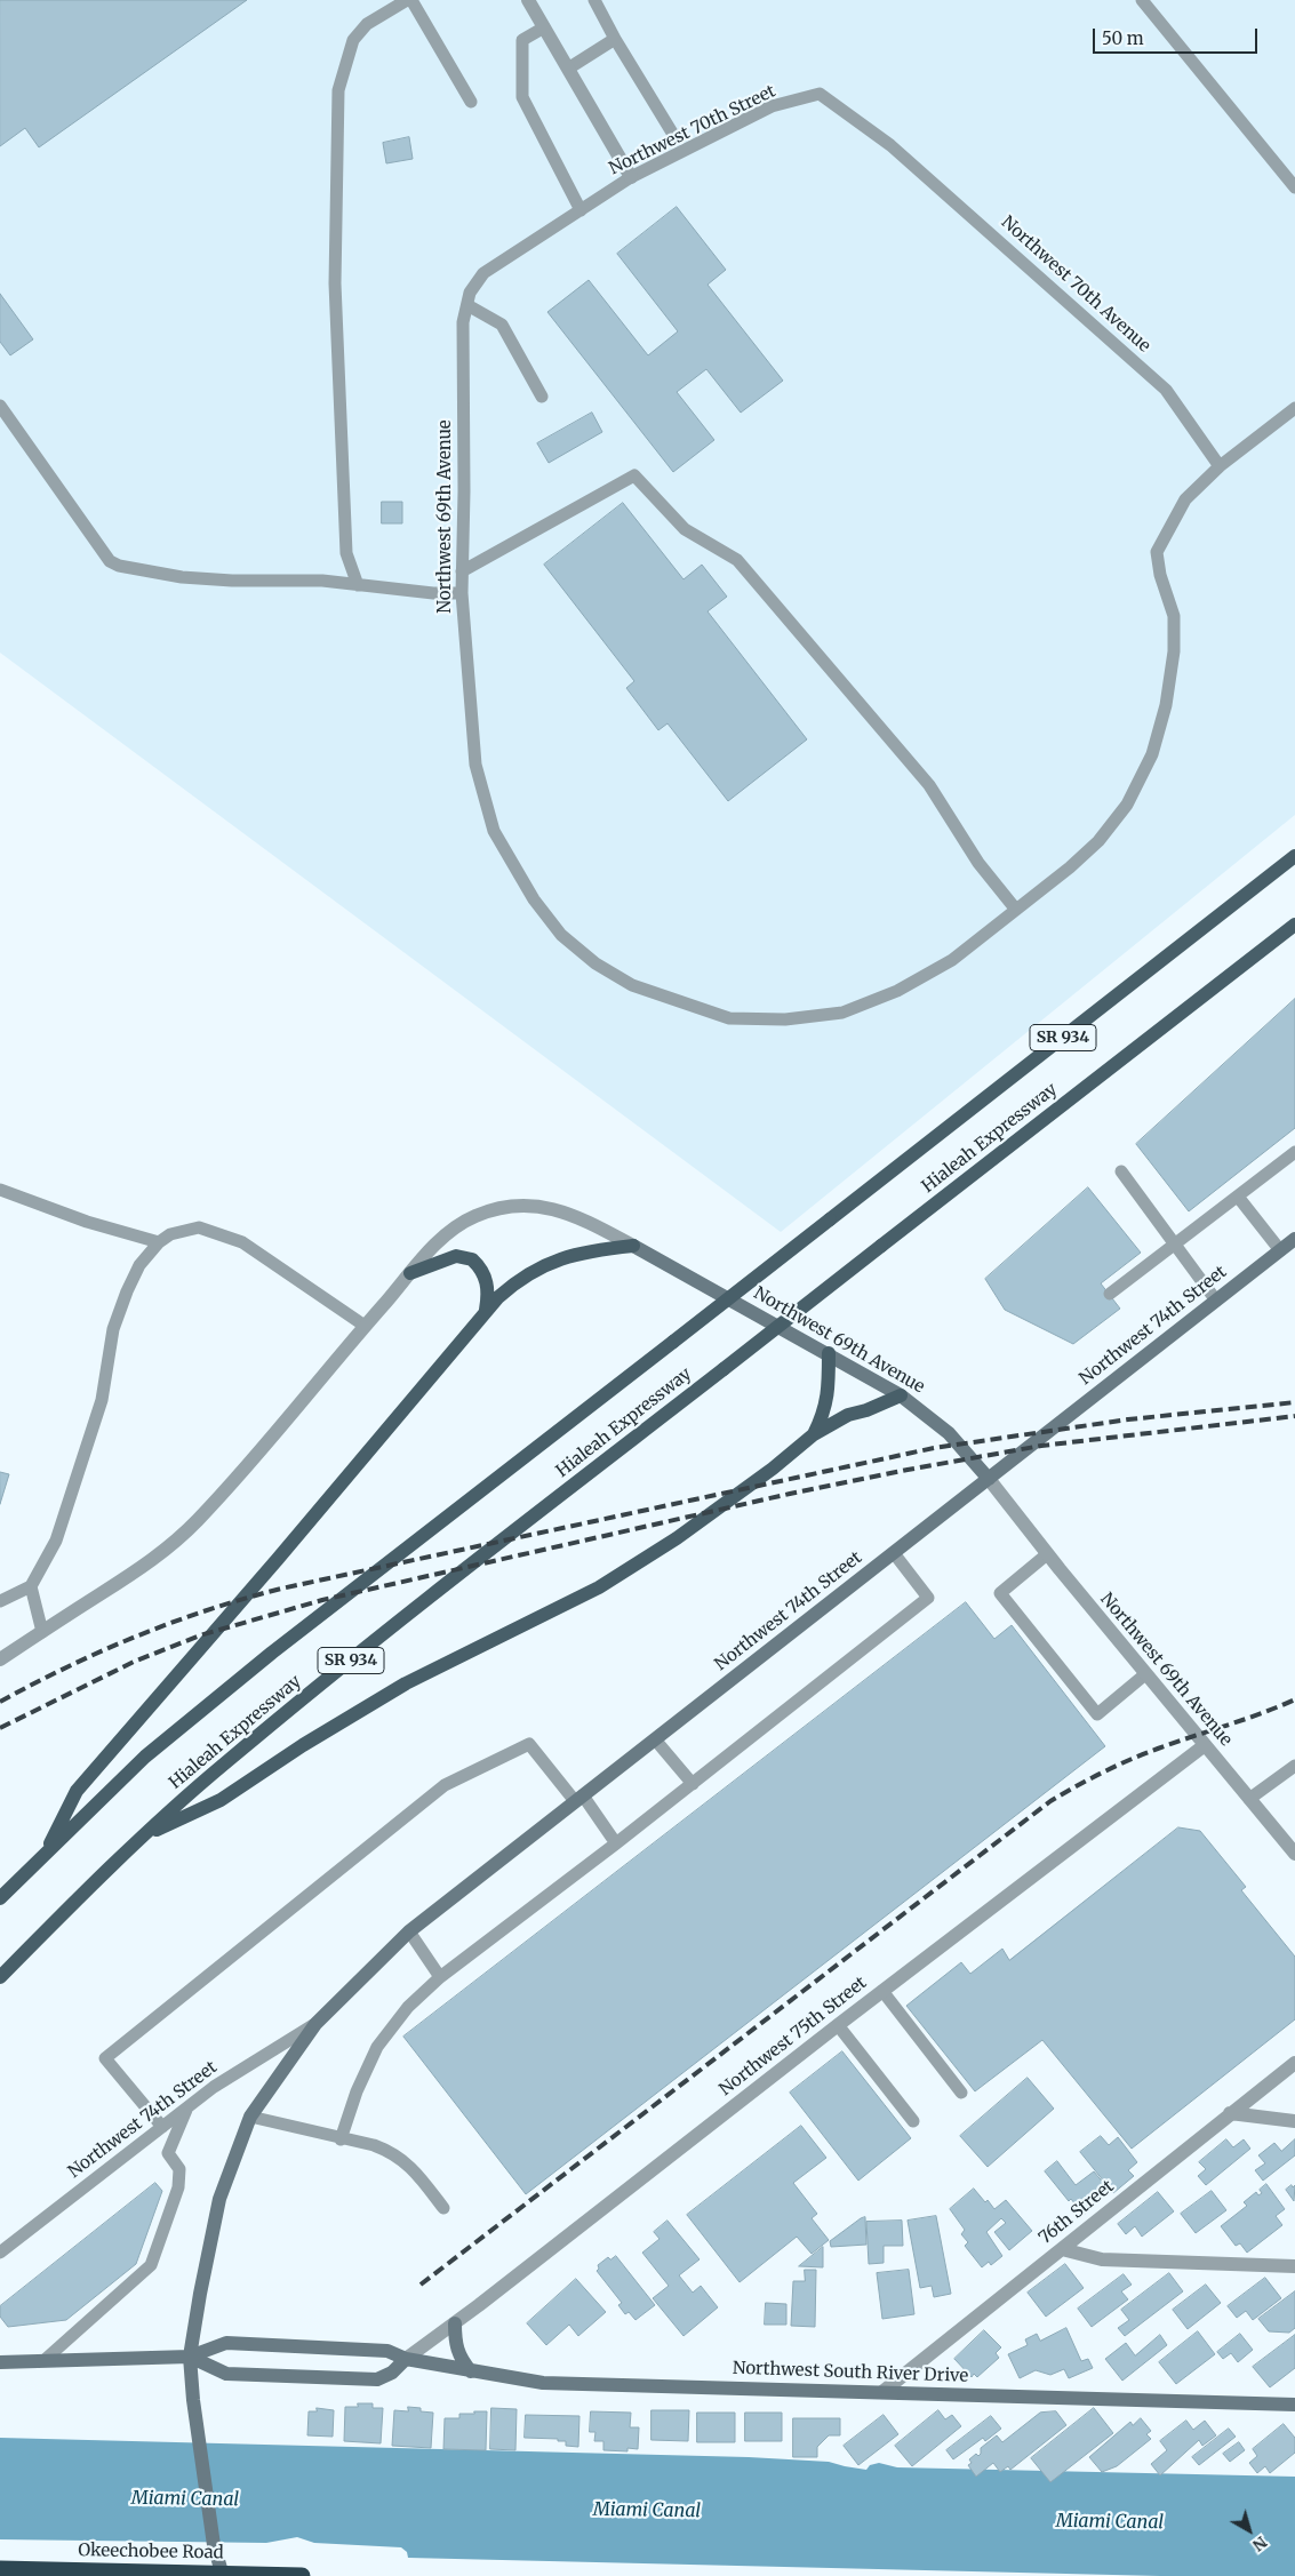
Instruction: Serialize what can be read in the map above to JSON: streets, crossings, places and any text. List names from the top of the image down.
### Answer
{
  "streets": {
    "highway": ["Okeechobee Road"],
    "main road": [
      "Northwest 69th Avenue",
      "SR 934",
      "Hialeah Expressway",
      "Northwest 74th Street",
      "Northwest South River Drive"
    ],
    "street": ["Northwest 75th Street", "76th Street"],
    "lane": ["Northwest 70th Street", "Northwest 70th Avenue"]
  },
  "crossings": [
    ["Northwest 70th Street", "Northwest 70th Avenue"],
    ["Northwest 70th Street", "Northwest 69th Avenue"],
    ["Northwest 70th Avenue", "Northwest 69th Avenue"],
    ["Northwest 69th Avenue", "Northwest 74th Street"],
    ["Northwest 69th Avenue", "Northwest 75th Street"],
    ["Northwest 74th Street", "Northwest South River Drive"],
    ["Northwest 74th Street", "Okeechobee Road"],
    ["Northwest 75th Street", "Northwest South River Drive"],
    ["76th Street", "Northwest South River Drive"]
  ],
  "water": ["Miami Canal"],
  "scale_bar": "50 m",
  "north": "bottom right"
}
